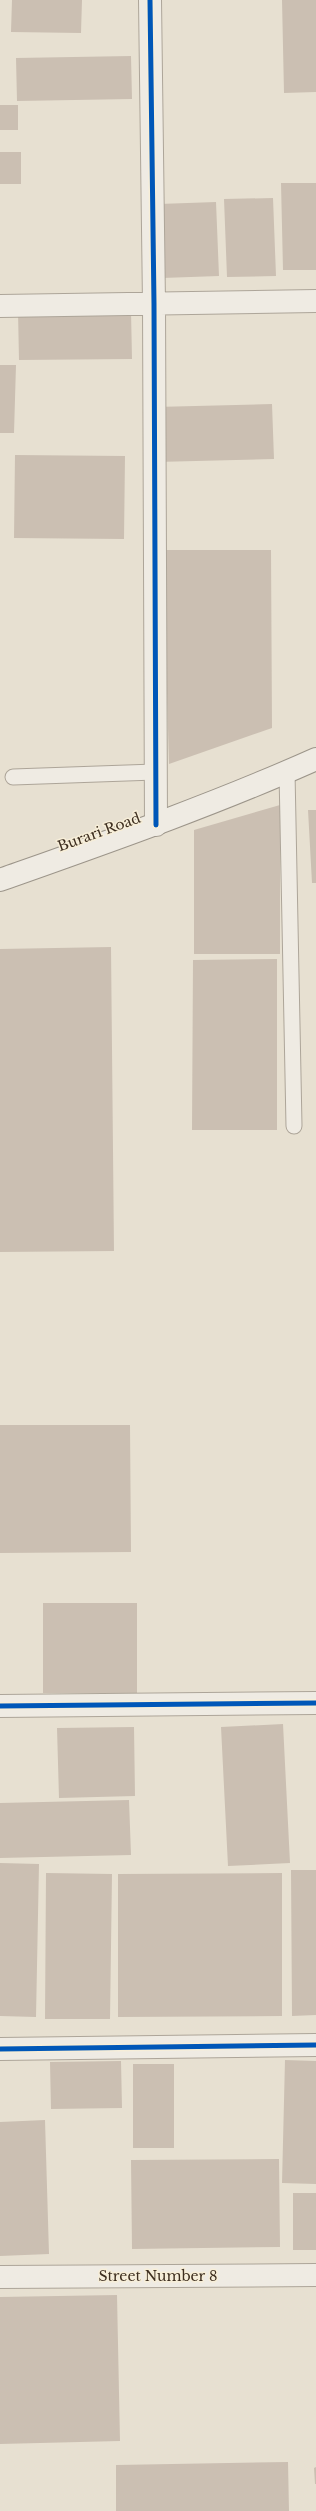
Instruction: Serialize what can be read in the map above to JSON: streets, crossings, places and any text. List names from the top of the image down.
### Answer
{
  "streets": {
    "street": ["Burari Road", "Street Number 8"]
  }
}
